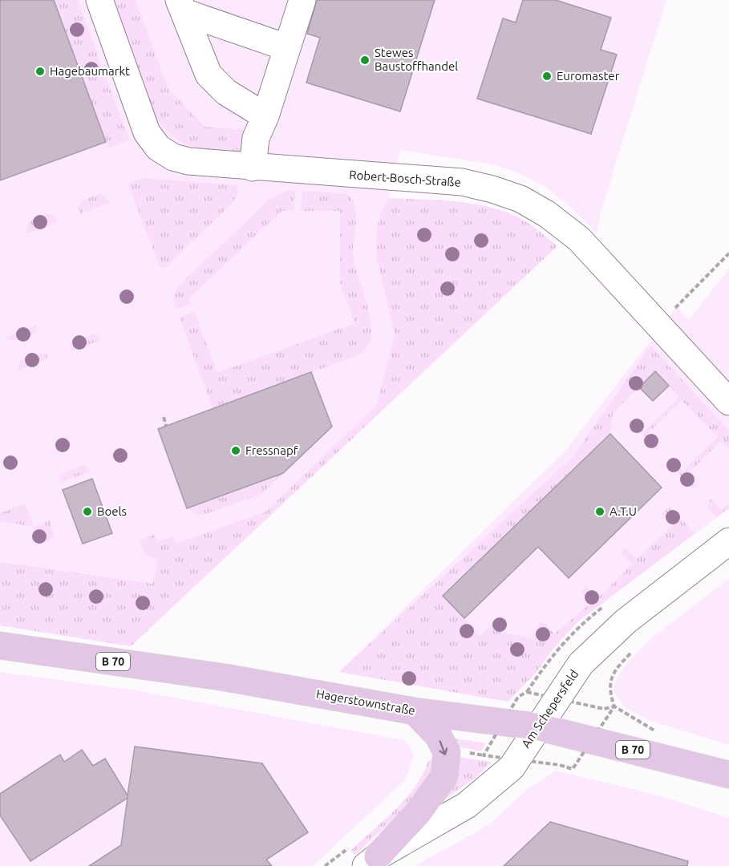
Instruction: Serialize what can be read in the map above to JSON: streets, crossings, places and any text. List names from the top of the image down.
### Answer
{
  "streets": {
    "main road": ["B 70", "Hagerstownstraße"],
    "street": ["Robert-Bosch-Straße", "Am Schepersfeld"]
  },
  "crossings": [
    ["Hagerstownstraße", "Am Schepersfeld"]
  ],
  "places": [
    "Stewes Baustoffhandel",
    "Hagebaumarkt",
    "Euromaster",
    "Fressnapf",
    "Boels",
    "A.T.U"
  ]
}
